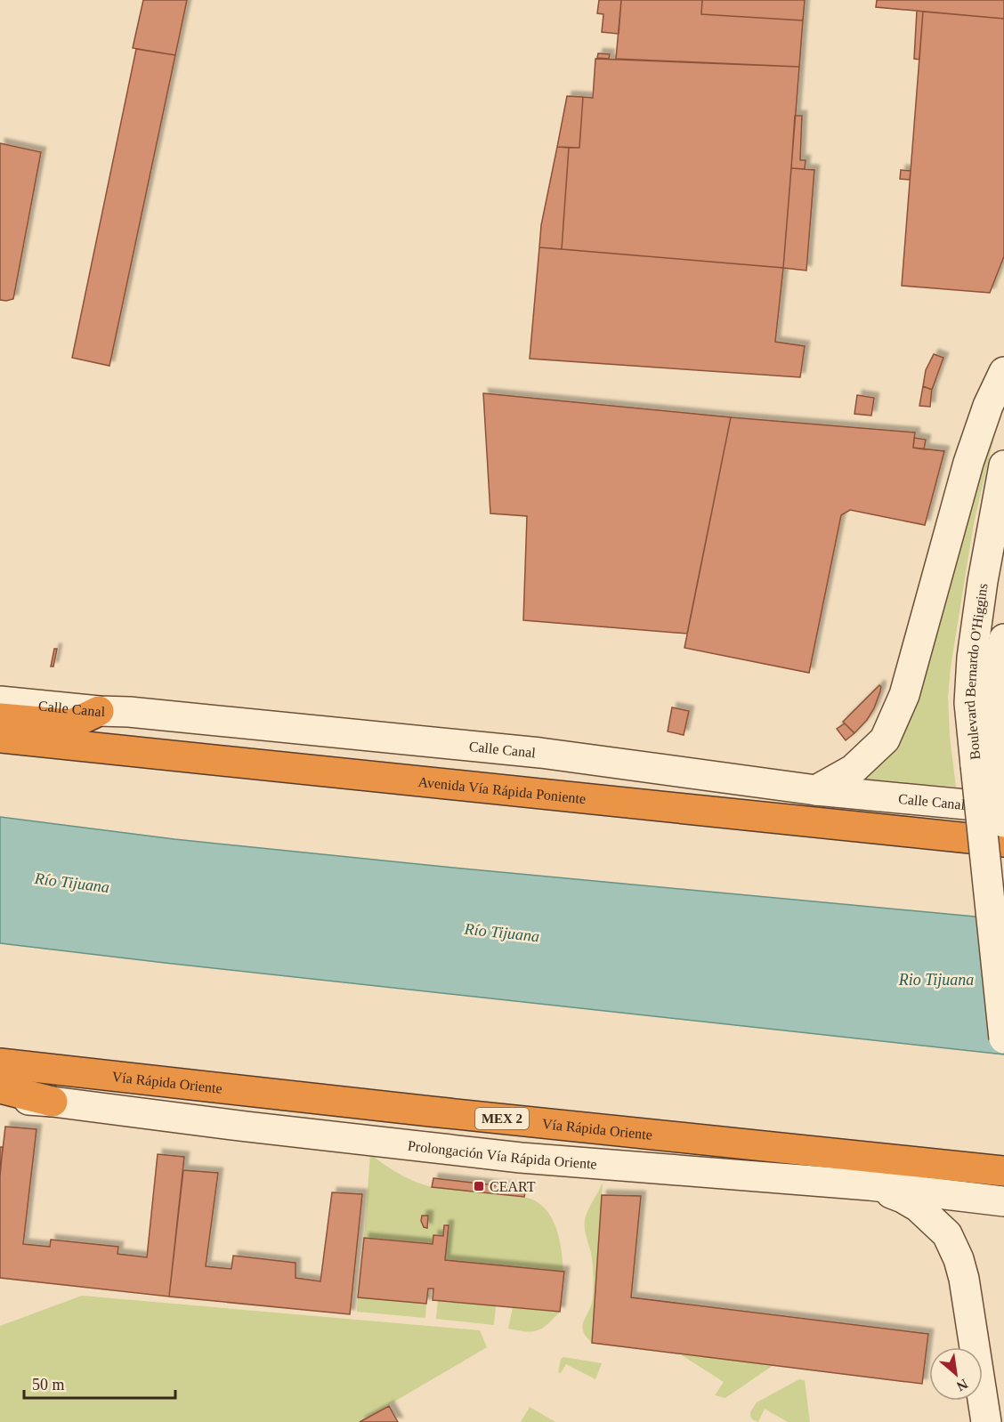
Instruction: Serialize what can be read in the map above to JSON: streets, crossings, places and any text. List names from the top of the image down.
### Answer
{
  "streets": {
    "highway": ["Avenida Vía Rápida Poniente", "Vía Rápida Oriente", "MEX 2"],
    "main road": ["Boulevard Bernardo O'Higgins", "Calle Canal", "Prolongación Vía Rápida Oriente"]
  },
  "water": ["Río Tijuana", "Rio Tijuana"],
  "places": {
    "transit": ["CEART"]
  },
  "scale_bar": "50 m",
  "north": "bottom right"
}
